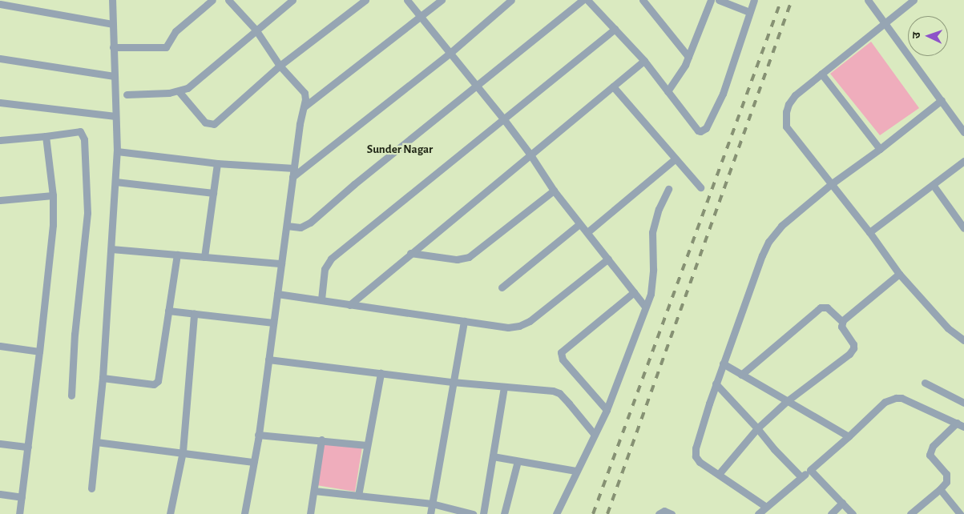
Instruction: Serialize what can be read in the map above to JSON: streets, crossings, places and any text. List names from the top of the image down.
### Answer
{
  "districts": ["Sunder Nagar"],
  "north": "left"
}
